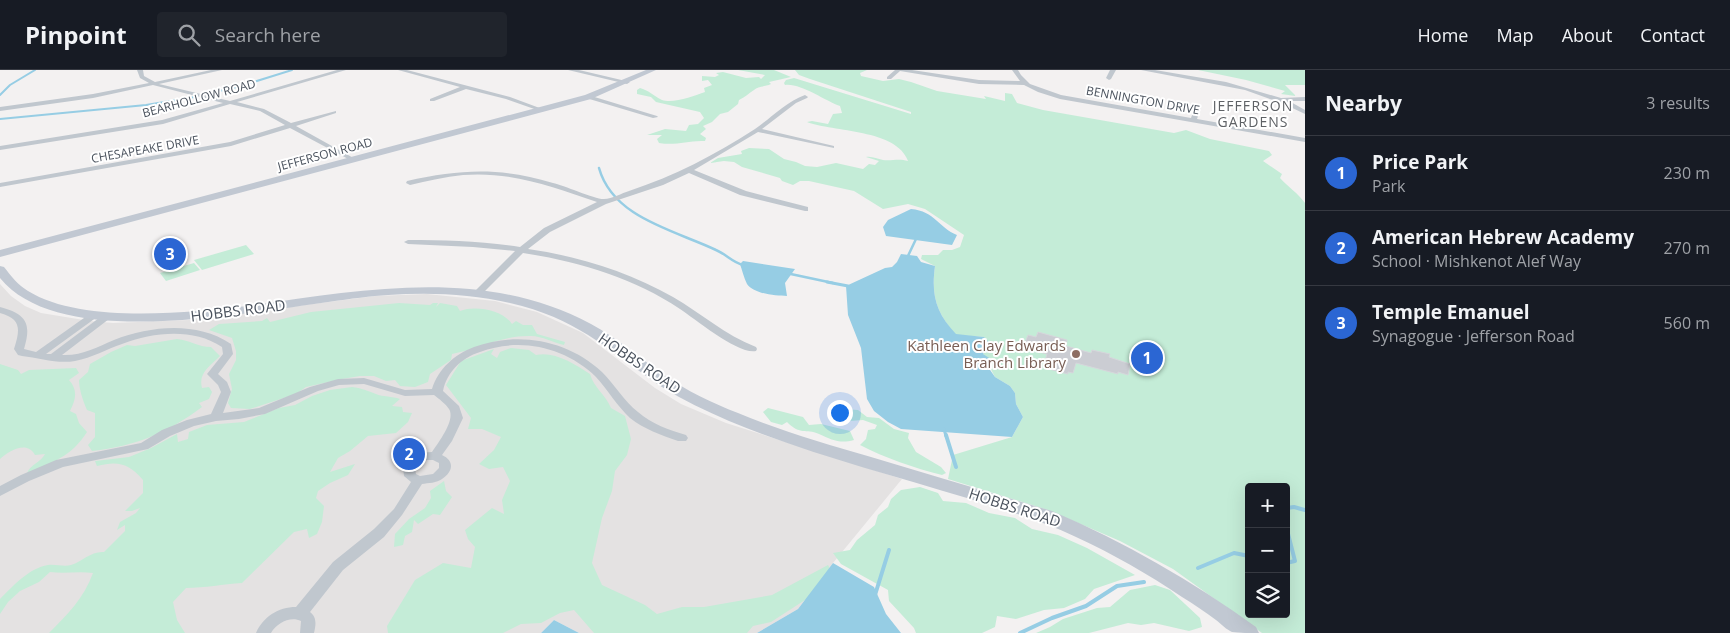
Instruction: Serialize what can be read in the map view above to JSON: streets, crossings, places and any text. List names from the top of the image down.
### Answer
{
  "streets": {
    "street": [
      "BEARHOLLOW ROAD",
      "BENNINGTON DRIVE",
      "CHESAPEAKE DRIVE",
      "JEFFERSON ROAD",
      "HOBBS ROAD"
    ]
  },
  "districts": ["JEFFERSON GARDENS"],
  "places": ["Kathleen Clay Edwards Branch Library"],
  "page": {
    "header": "Pinpoint",
    "search": "Search here",
    "nav": [
      "Home",
      "Map",
      "About",
      "Contact"
    ],
    "heading": ["Nearby", "3 results"],
    "list": [
      {
        "mark": "1",
        "name": "Price Park",
        "note": "Park",
        "value": "230 m"
      },
      {
        "mark": "2",
        "name": "American Hebrew Academy",
        "note": "School · Mishkenot Alef Way",
        "value": "270 m"
      },
      {
        "mark": "3",
        "name": "Temple Emanuel",
        "note": "Synagogue · Jefferson Road",
        "value": "560 m"
      }
    ],
    "pins": ["3", "1", "2"],
    "map_buttons": ["+", "−"]
  }
}
